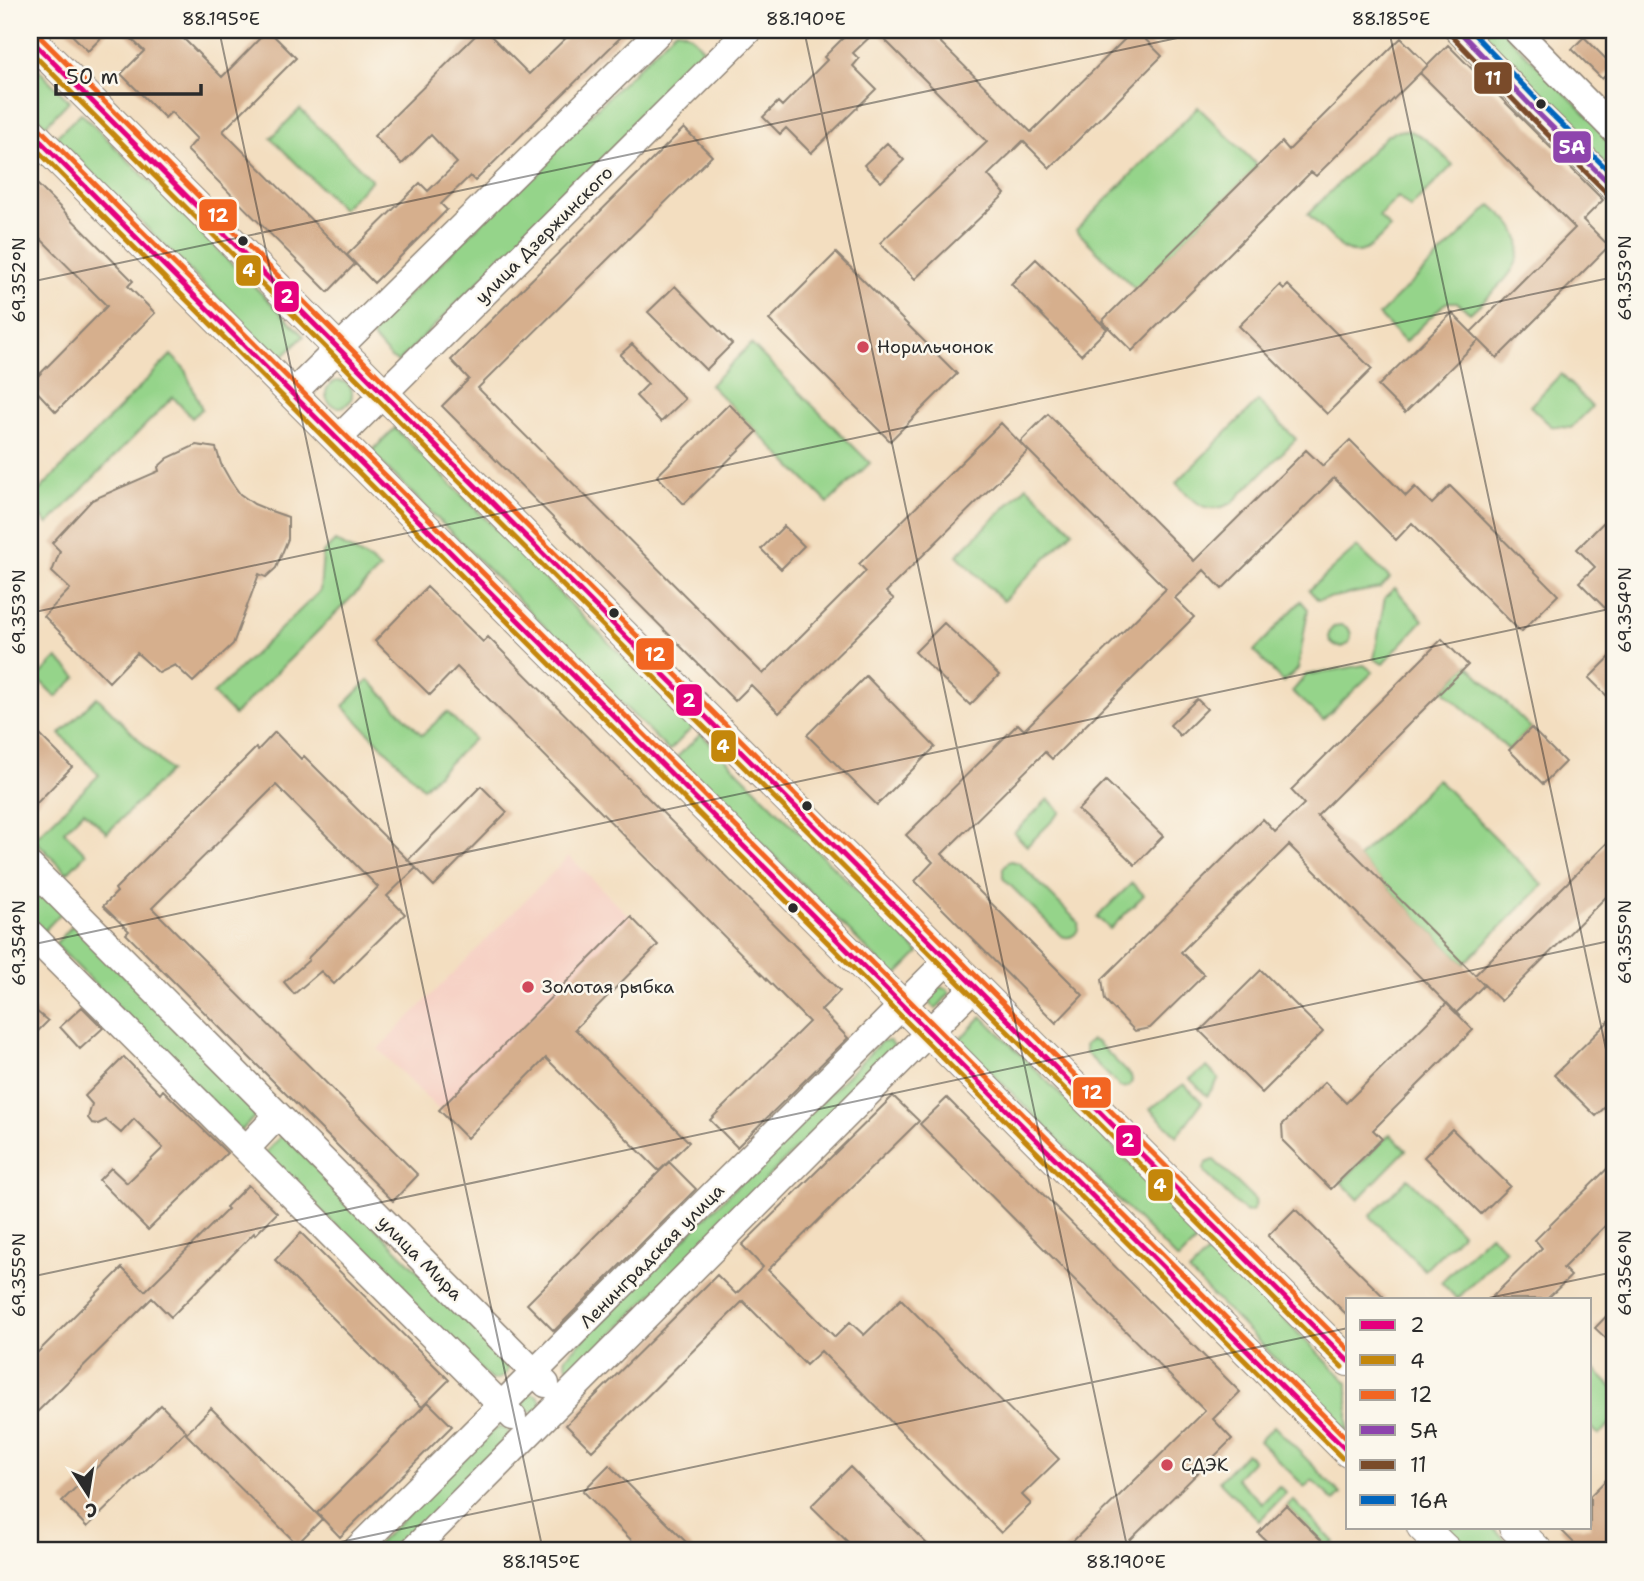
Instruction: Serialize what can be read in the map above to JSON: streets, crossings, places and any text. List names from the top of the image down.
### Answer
{
  "streets": {
    "street": ["улица Дзержинского", "Ленинградская улица", "улица Мира"]
  },
  "crossings": [
    ["Ленинградская улица", "улица Мира"]
  ],
  "places": ["Норильчонок", "Золотая рыбка", "СДЭК"],
  "lines": [
    "transit line 5А",
    "transit line 16А",
    "transit line 12",
    "transit line 11",
    "transit line 2",
    "transit line 4"
  ],
  "legend": [
    "2",
    "4",
    "12",
    "5А",
    "11",
    "16А"
  ],
  "scale_bar": "50 m",
  "north": "bottom",
  "coordinates": [
    "88.195°E",
    "88.190°E",
    "88.185°E",
    "69.353°N",
    "69.352°N",
    "69.354°N",
    "69.355°N",
    "69.356°N"
  ]
}
